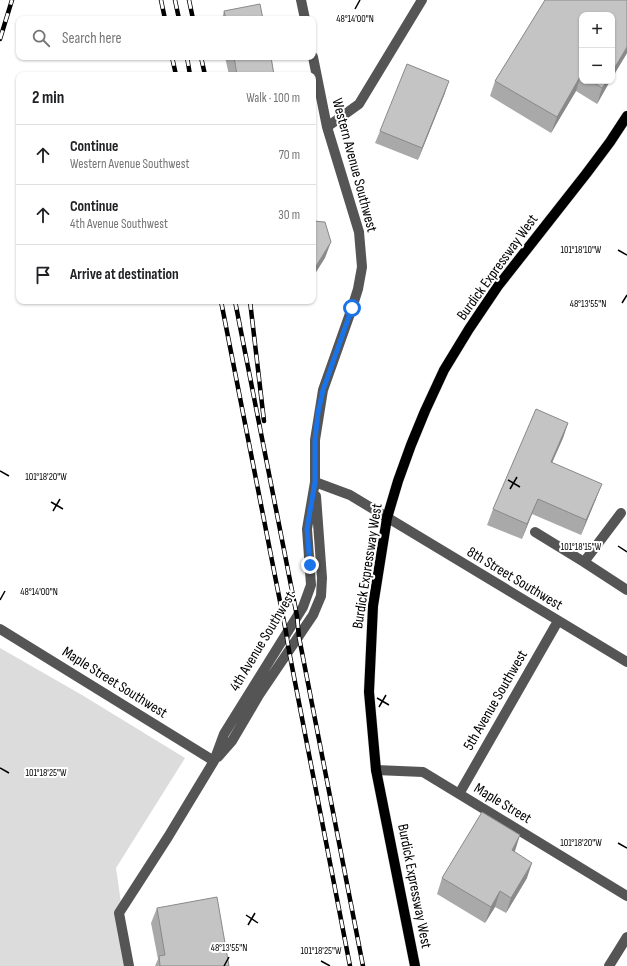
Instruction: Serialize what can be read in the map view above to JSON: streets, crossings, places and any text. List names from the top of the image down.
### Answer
{
  "streets": {
    "main road": ["Burdick Expressway West"],
    "street": [
      "Western Avenue Southwest",
      "8th Street Southwest",
      "4th Avenue Southwest",
      "Maple Street Southwest",
      "5th Avenue Southwest",
      "Maple Street"
    ]
  },
  "crossings": [
    ["Western Avenue Southwest", "4th Avenue Southwest"],
    ["Burdick Expressway West", "8th Street Southwest"],
    ["Burdick Expressway West", "Maple Street"],
    ["8th Street Southwest", "5th Avenue Southwest"],
    ["4th Avenue Southwest", "Maple Street Southwest"],
    ["5th Avenue Southwest", "Maple Street"]
  ],
  "page": {
    "map_buttons": ["+", "−"],
    "search": "Search here",
    "heading": ["2 min", "Walk · 100 m"],
    "list": [
      ["Continue", "Western Avenue Southwest", "70 m"],
      ["Continue", "4th Avenue Southwest", "30 m"],
      "Arrive at destination"
    ]
  },
  "coordinates": [
    "48°14'00\"N",
    "101°18'10\"W",
    "48°13'55\"N",
    "101°18'20\"W",
    "101°18'15\"W",
    "101°18'25\"W"
  ]
}
